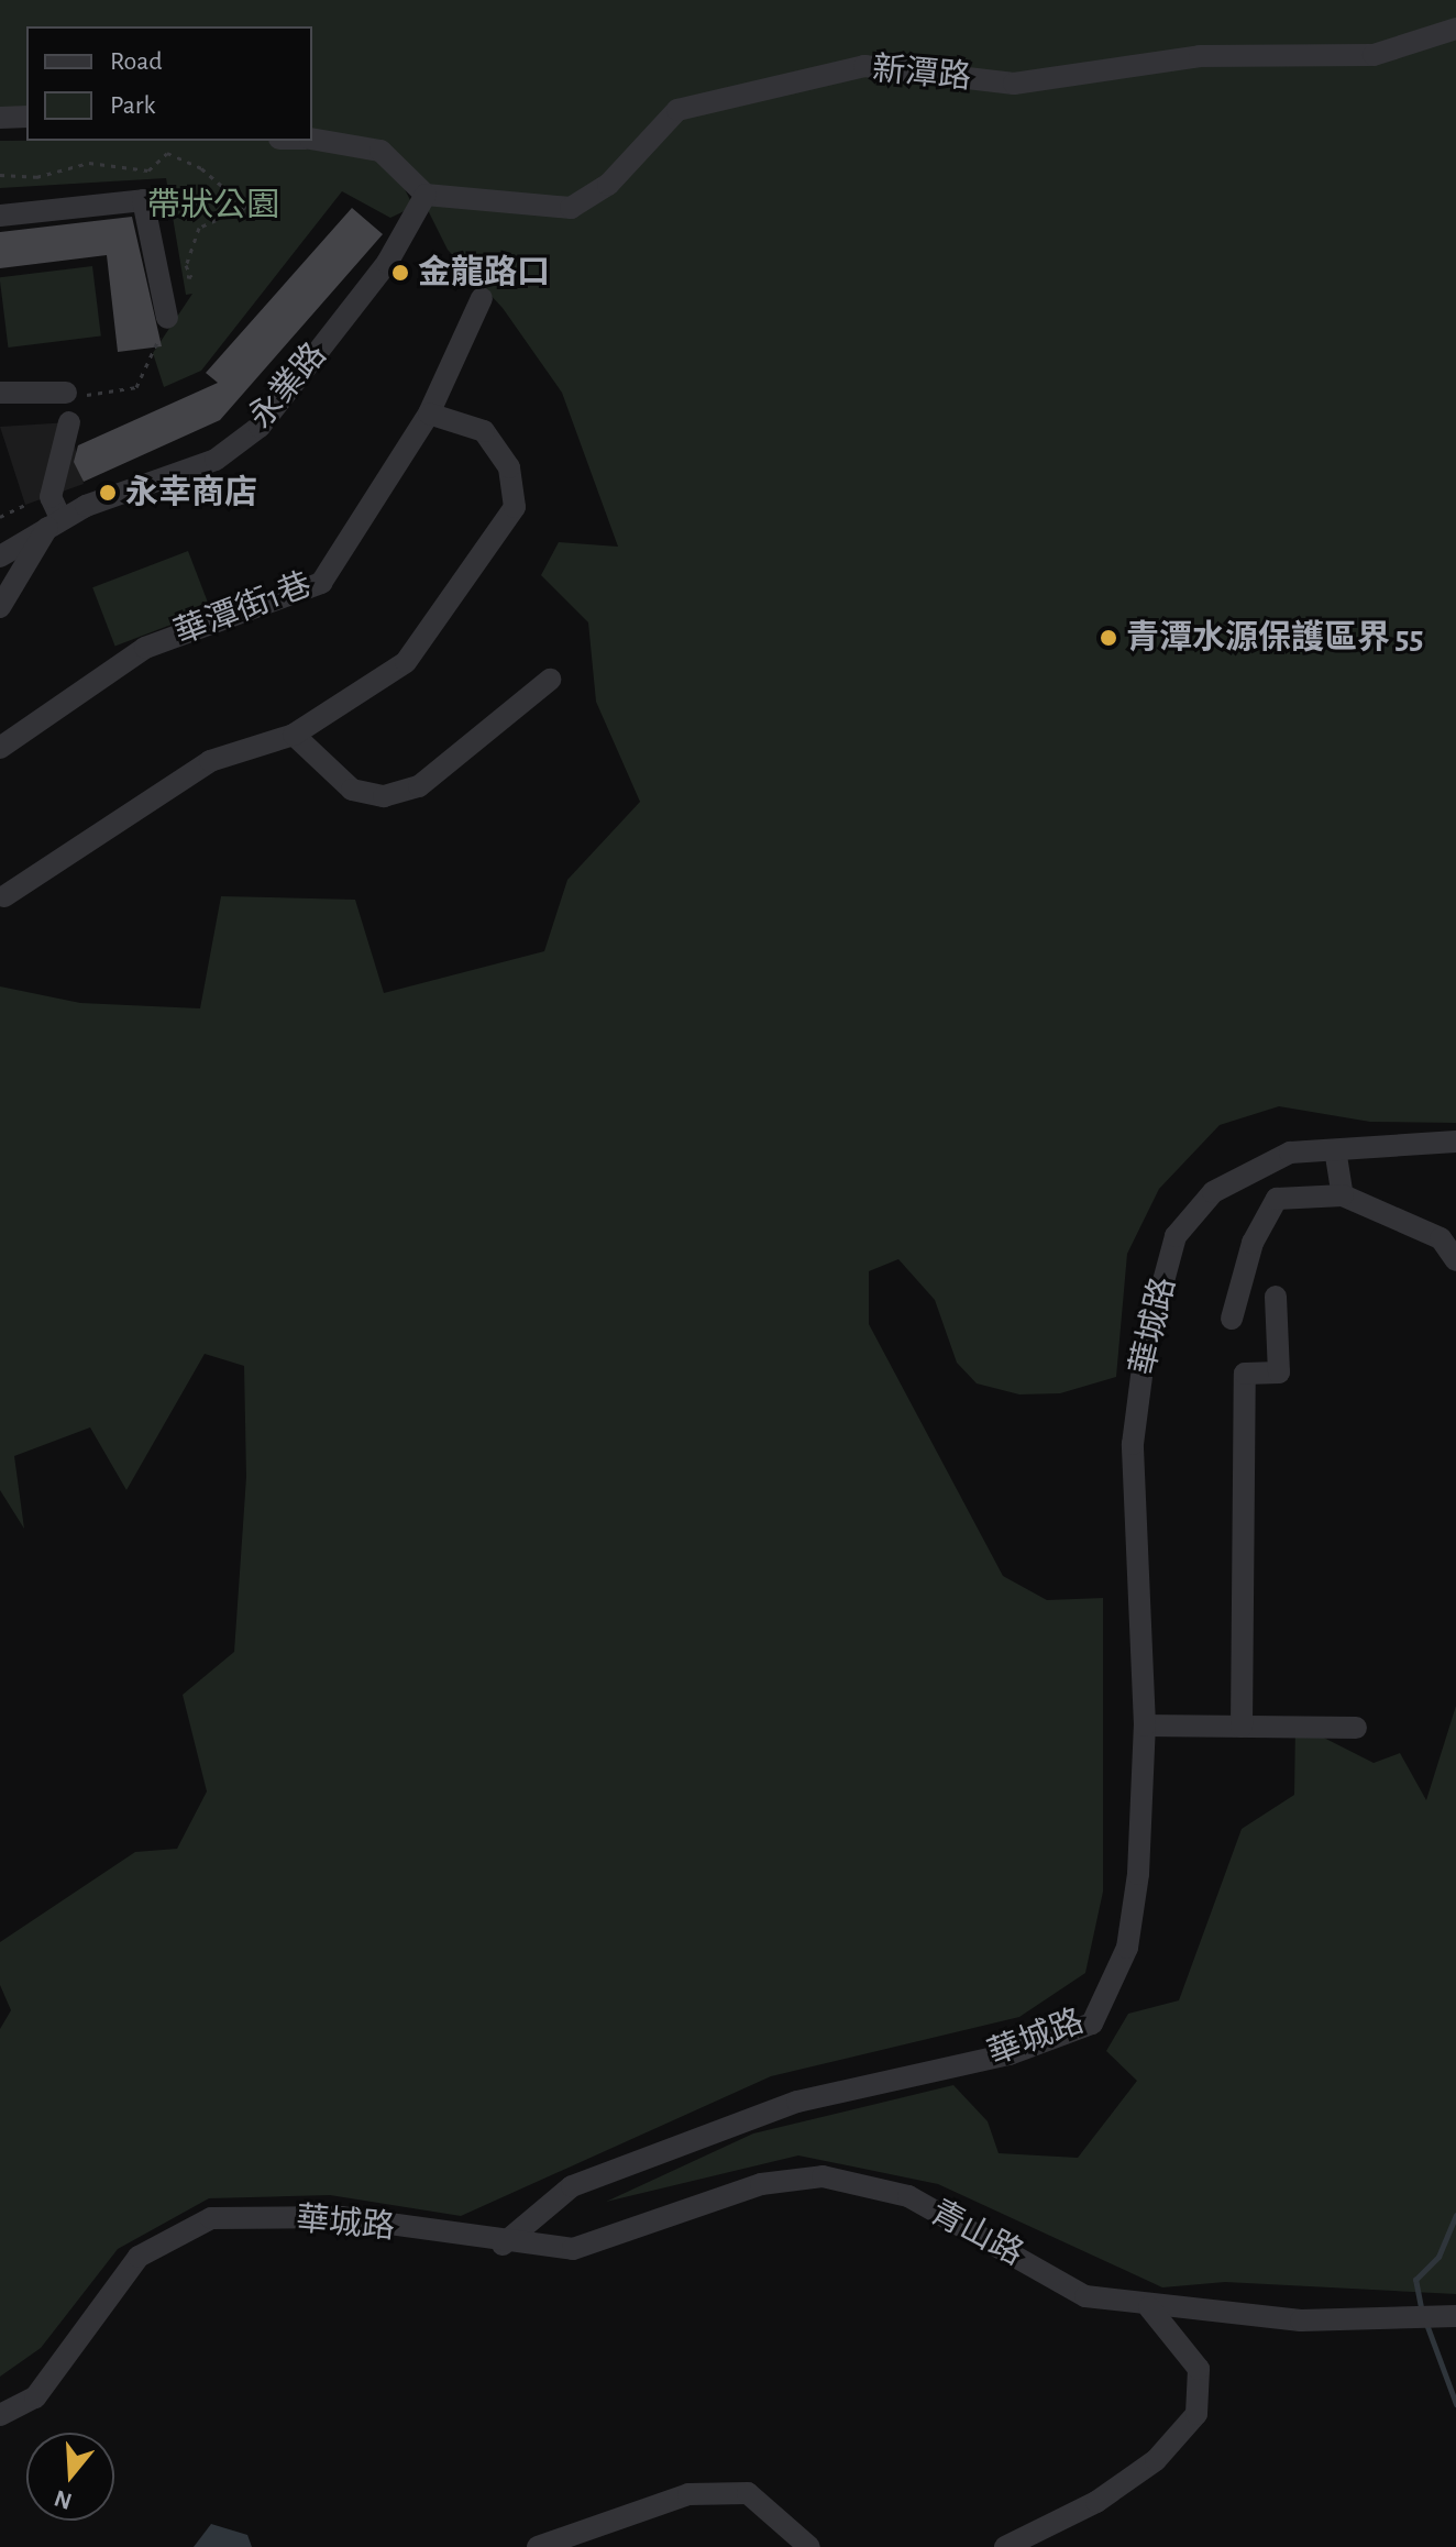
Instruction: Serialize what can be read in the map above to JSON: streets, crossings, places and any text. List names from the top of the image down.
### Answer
{
  "streets": {
    "street": [
      "新潭路",
      "永業路",
      "華潭街1巷",
      "華城路",
      "青山路"
    ]
  },
  "crossings": [
    ["新潭路", "永業路"],
    ["華城路", "青山路"]
  ],
  "parks": ["帶狀公園"],
  "places": ["金龍路口", "永幸商店", "青潭水源保護區界 55"],
  "legend": ["Road", "Park"],
  "north": "bottom"
}
